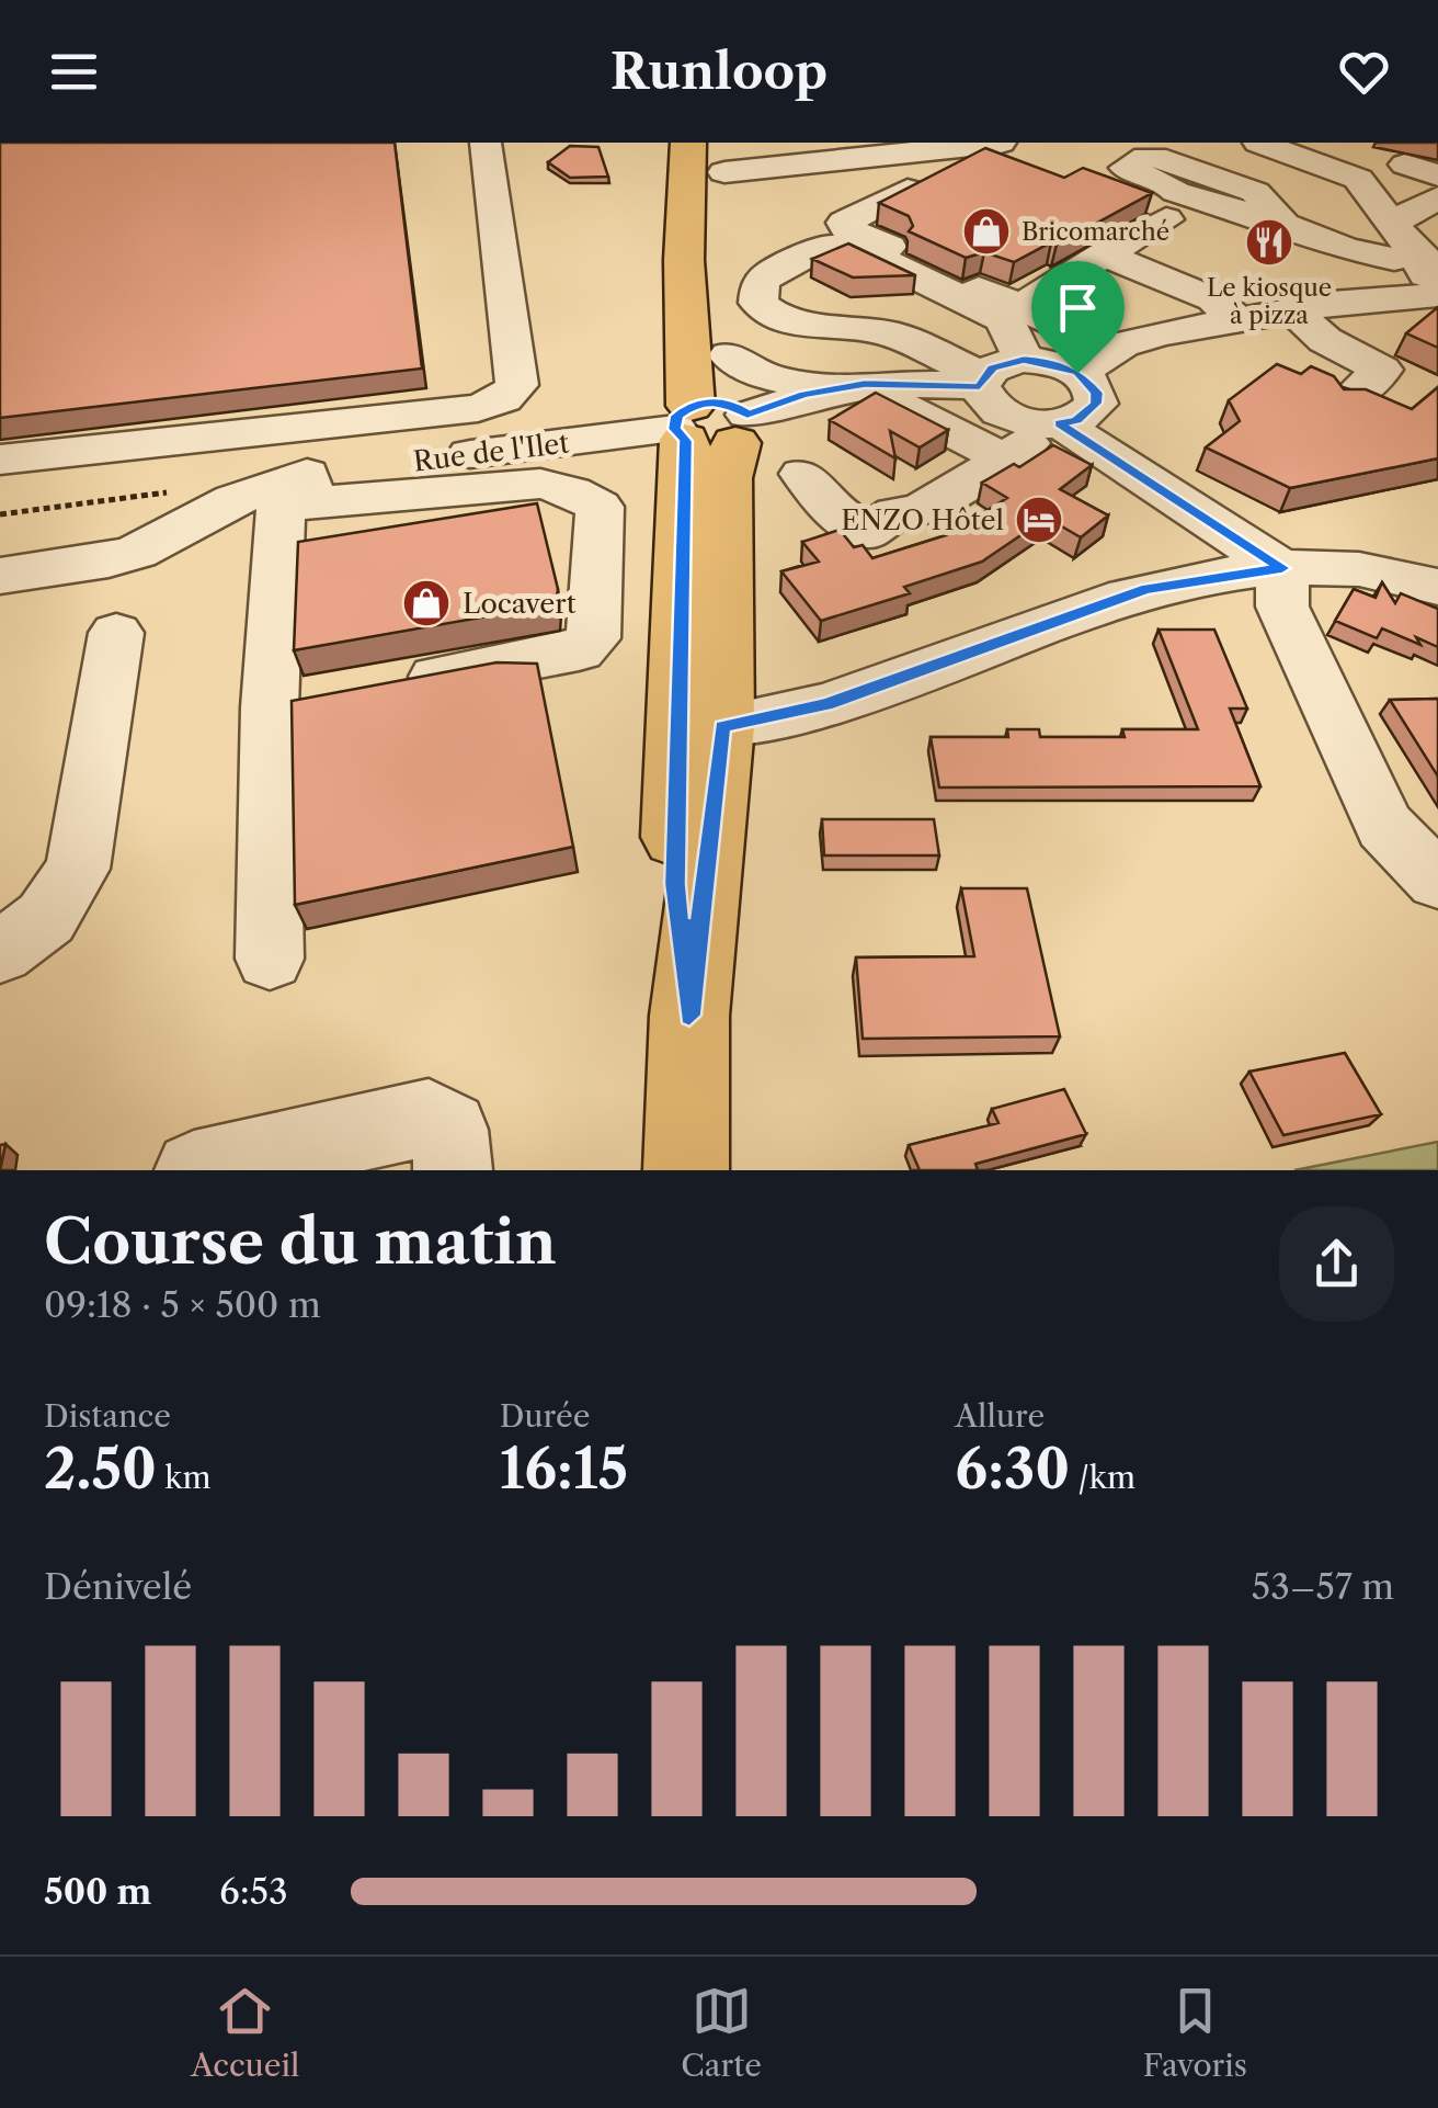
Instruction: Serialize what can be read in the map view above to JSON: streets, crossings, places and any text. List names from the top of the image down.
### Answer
{
  "streets": {
    "street": ["Rue de l'Ilet"]
  },
  "places": {
    "shop": ["Bricomarché", "Locavert"],
    "restaurant": ["Le kiosque à pizza"],
    "hotel": ["ENZO Hôtel"]
  },
  "page": {
    "header": "Runloop",
    "heading": ["Course du matin", "09:18 · 5 × 500 m"],
    "stats": [
      ["Distance", "2.50 km"],
      ["Durée", "16:15"],
      ["Allure", "6:30 /km"]
    ],
    "chart": ["Dénivelé", "53–57 m"],
    "list": [
      {
        "name": "500 m",
        "note": "6:53"
      }
    ],
    "tabs": ["Accueil", "Carte", "Favoris"]
  }
}
